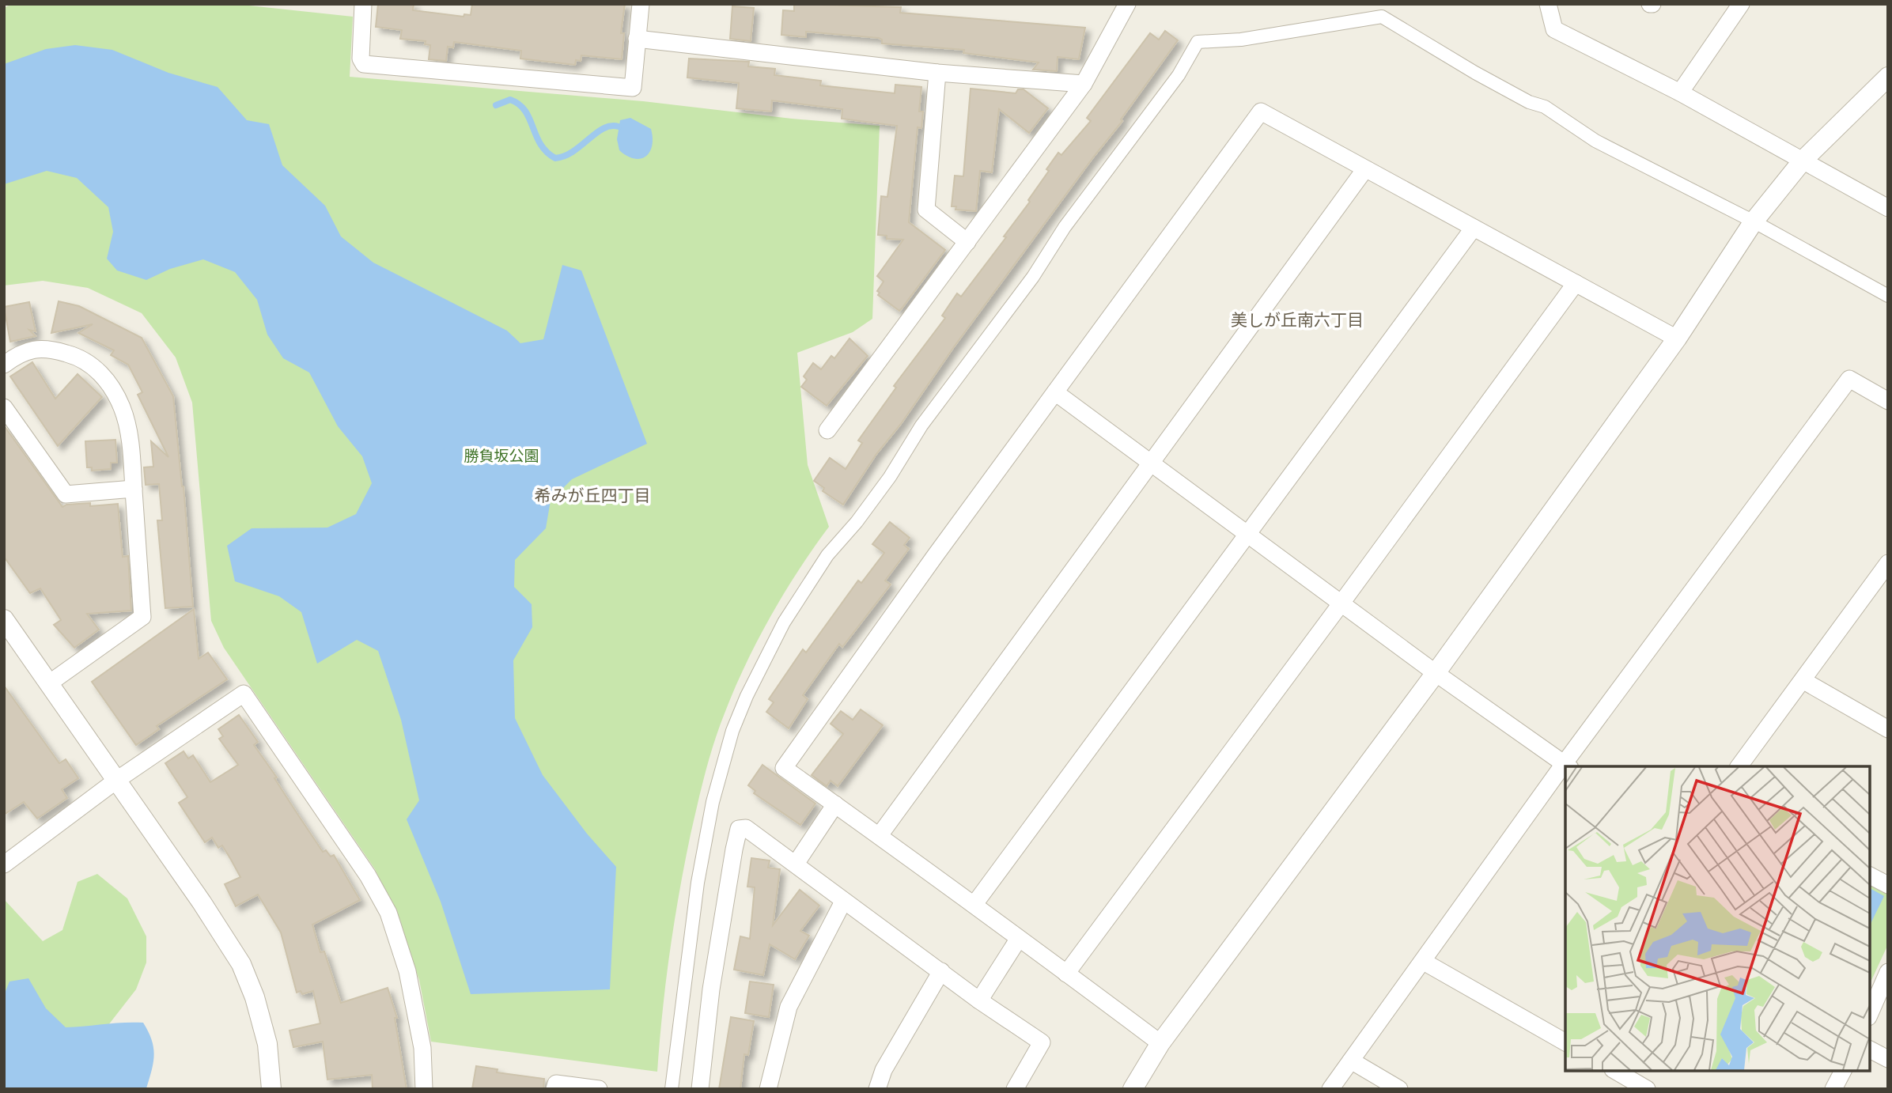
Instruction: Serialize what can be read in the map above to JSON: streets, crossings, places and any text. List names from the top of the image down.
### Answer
{
  "districts": ["美しが丘南六丁目", "希みが丘四丁目"],
  "parks": ["勝負坂公園"]
}
